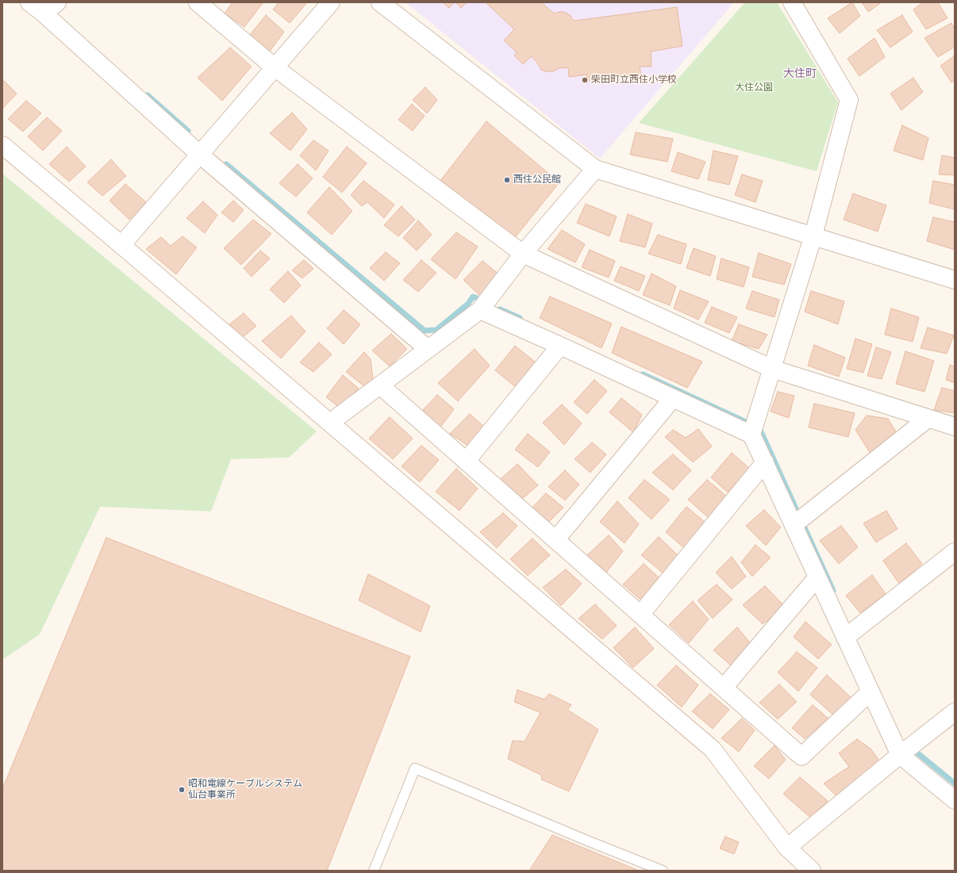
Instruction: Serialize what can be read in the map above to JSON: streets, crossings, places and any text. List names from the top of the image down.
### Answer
{
  "districts": ["大住町"],
  "parks": ["大住公園"],
  "places": ["柴田町立西住小学校", "西住公民館", "昭和電線ケーブルシステム 仙台事業所"]
}
